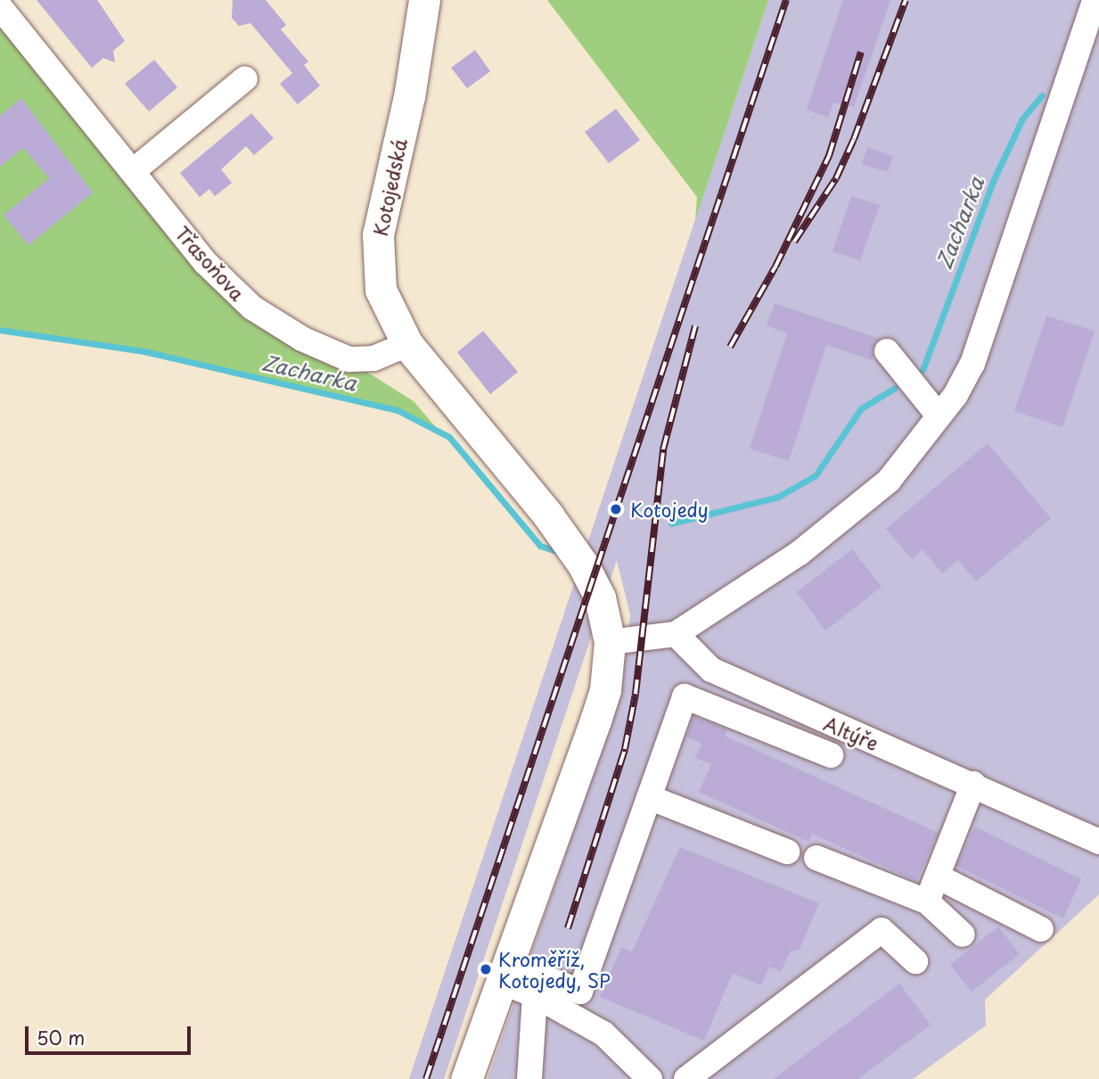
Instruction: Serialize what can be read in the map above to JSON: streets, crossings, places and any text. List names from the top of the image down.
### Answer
{
  "streets": {
    "main road": ["Kotojedská"],
    "street": ["Třasoňova", "Altýře"]
  },
  "crossings": [
    ["Kotojedská", "Třasoňova"]
  ],
  "water": ["Zacharka"],
  "places": ["Kotojedy", "Kroměříž, Kotojedy, SP"],
  "scale_bar": "50 m"
}
